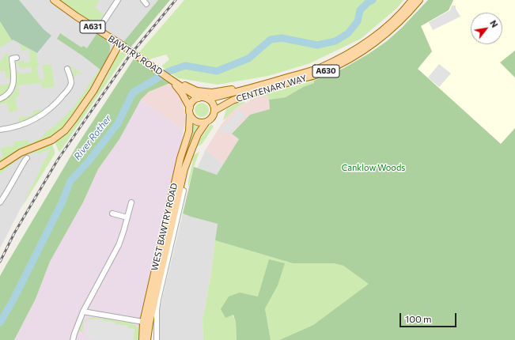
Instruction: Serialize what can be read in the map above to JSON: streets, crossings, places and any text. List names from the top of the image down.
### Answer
{
  "streets": {
    "main road": [
      "A631",
      "BAWTRY ROAD",
      "A630",
      "CENTENARY WAY",
      "WEST BAWTRY ROAD"
    ]
  },
  "crossings": [
    ["BAWTRY ROAD", "A630"],
    ["BAWTRY ROAD", "CENTENARY WAY"],
    ["BAWTRY ROAD", "WEST BAWTRY ROAD"],
    ["A630", "CENTENARY WAY"],
    ["A630", "WEST BAWTRY ROAD"],
    ["CENTENARY WAY", "WEST BAWTRY ROAD"]
  ],
  "water": ["River Rother"],
  "parks": ["Canklow Woods"],
  "scale_bar": "100 m",
  "north": "top right"
}
